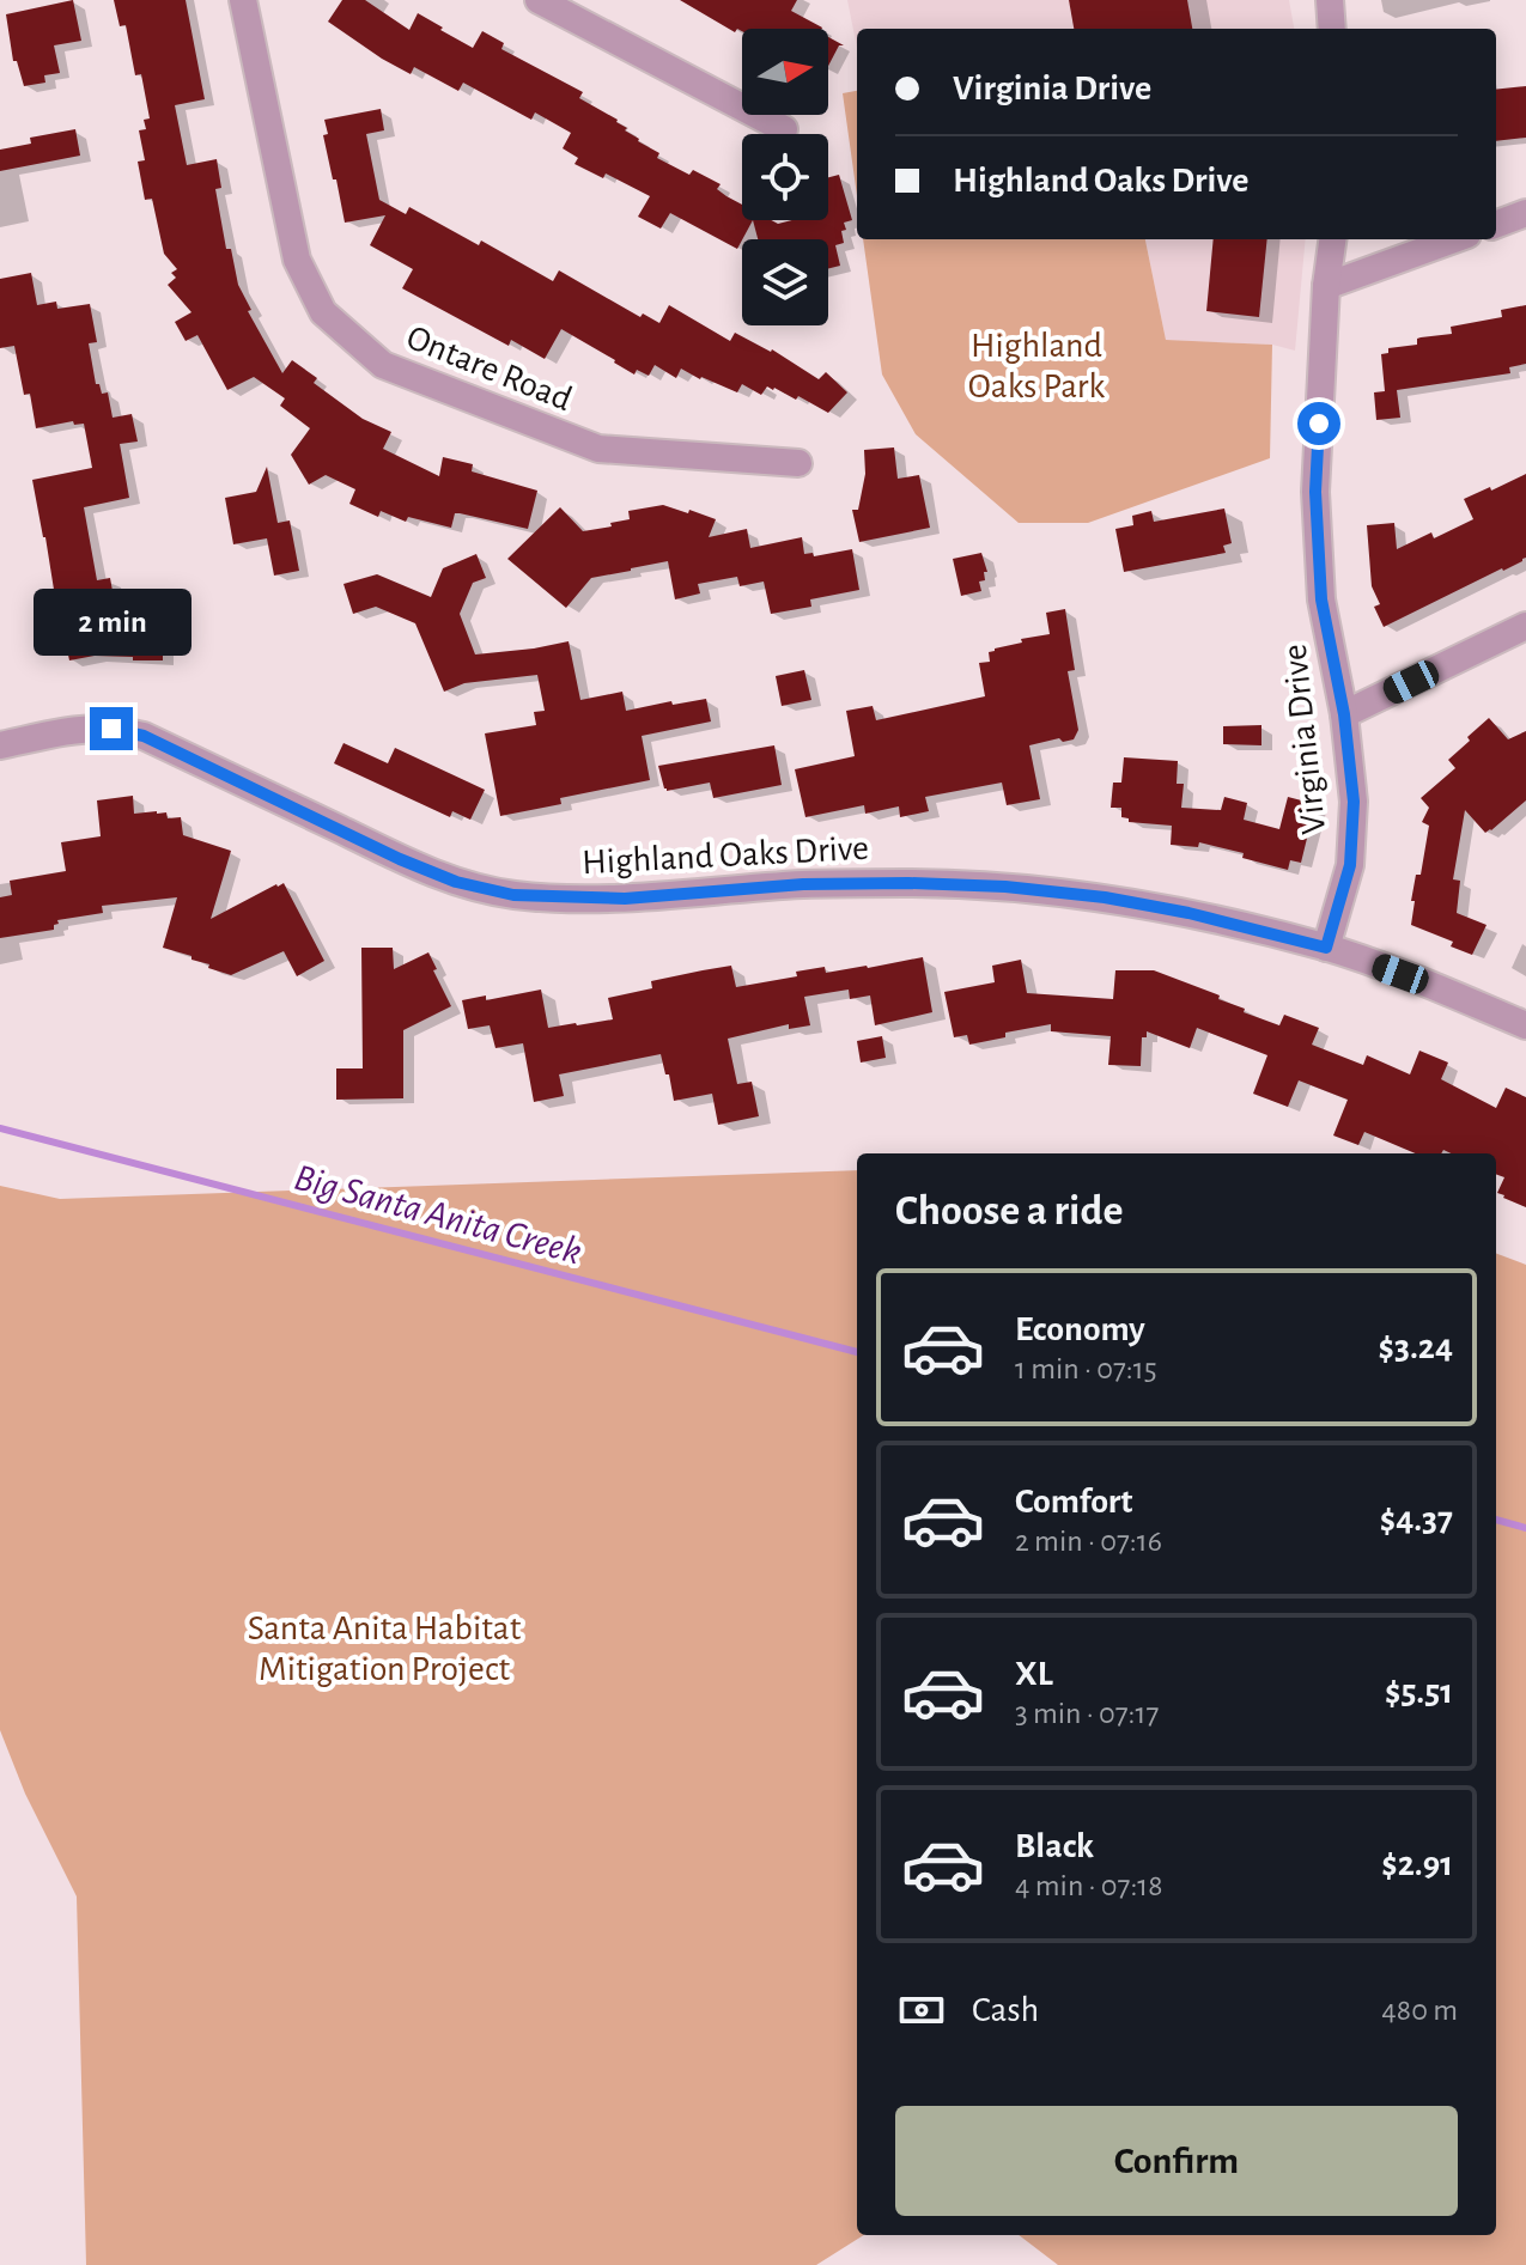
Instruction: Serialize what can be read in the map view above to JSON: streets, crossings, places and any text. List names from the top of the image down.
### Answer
{
  "streets": {
    "street": ["Ontare Road", "Virginia Drive", "Highland Oaks Drive"]
  },
  "crossings": [
    ["Virginia Drive", "Highland Oaks Drive"]
  ],
  "water": ["Big Santa Anita Creek"],
  "parks": ["Highland Oaks Park", "Santa Anita Habitat Mitigation Project"],
  "north": "right",
  "page": {
    "banner": ["Virginia Drive", "Highland Oaks Drive"],
    "bubble": "2 min",
    "heading": "Choose a ride",
    "list": [
      {
        "name": "Economy",
        "note": "1 min · 07:15",
        "value": "$3.24"
      },
      {
        "name": "Comfort",
        "note": "2 min · 07:16",
        "value": "$4.37"
      },
      {
        "name": "XL",
        "note": "3 min · 07:17",
        "value": "$5.51"
      },
      {
        "name": "Black",
        "note": "4 min · 07:18",
        "value": "$2.91"
      }
    ],
    "pay": ["Cash", "480 m"],
    "buttons": "Confirm"
  }
}
